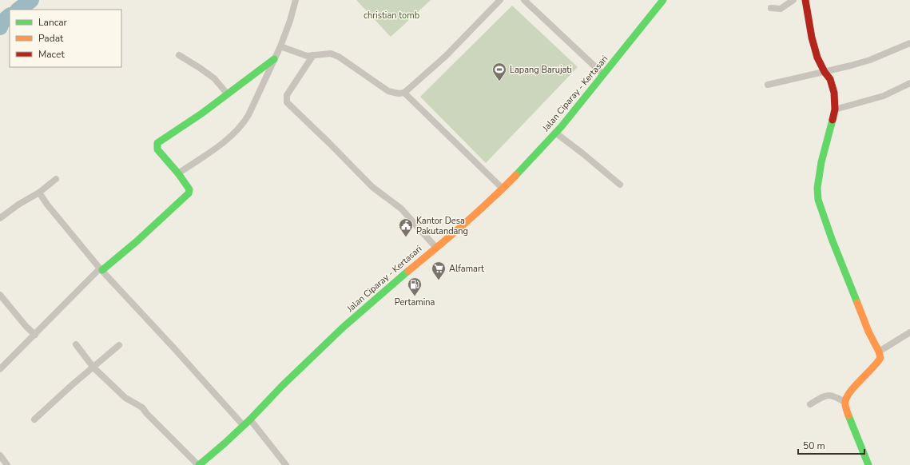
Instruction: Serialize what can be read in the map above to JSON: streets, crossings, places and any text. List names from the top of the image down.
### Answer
{
  "streets": {
    "street": ["Jalan Ciparay - Kertasari"]
  },
  "parks": ["christian tomb"],
  "places": {
    "sports": ["Lapang Barujati"],
    "public building": ["Kantor Desa Pakutandang"],
    "supermarket": ["Alfamart"],
    "fuel station": ["Pertamina"]
  },
  "legend": ["Lancar", "Padat", "Macet"],
  "scale_bar": "50 m"
}
